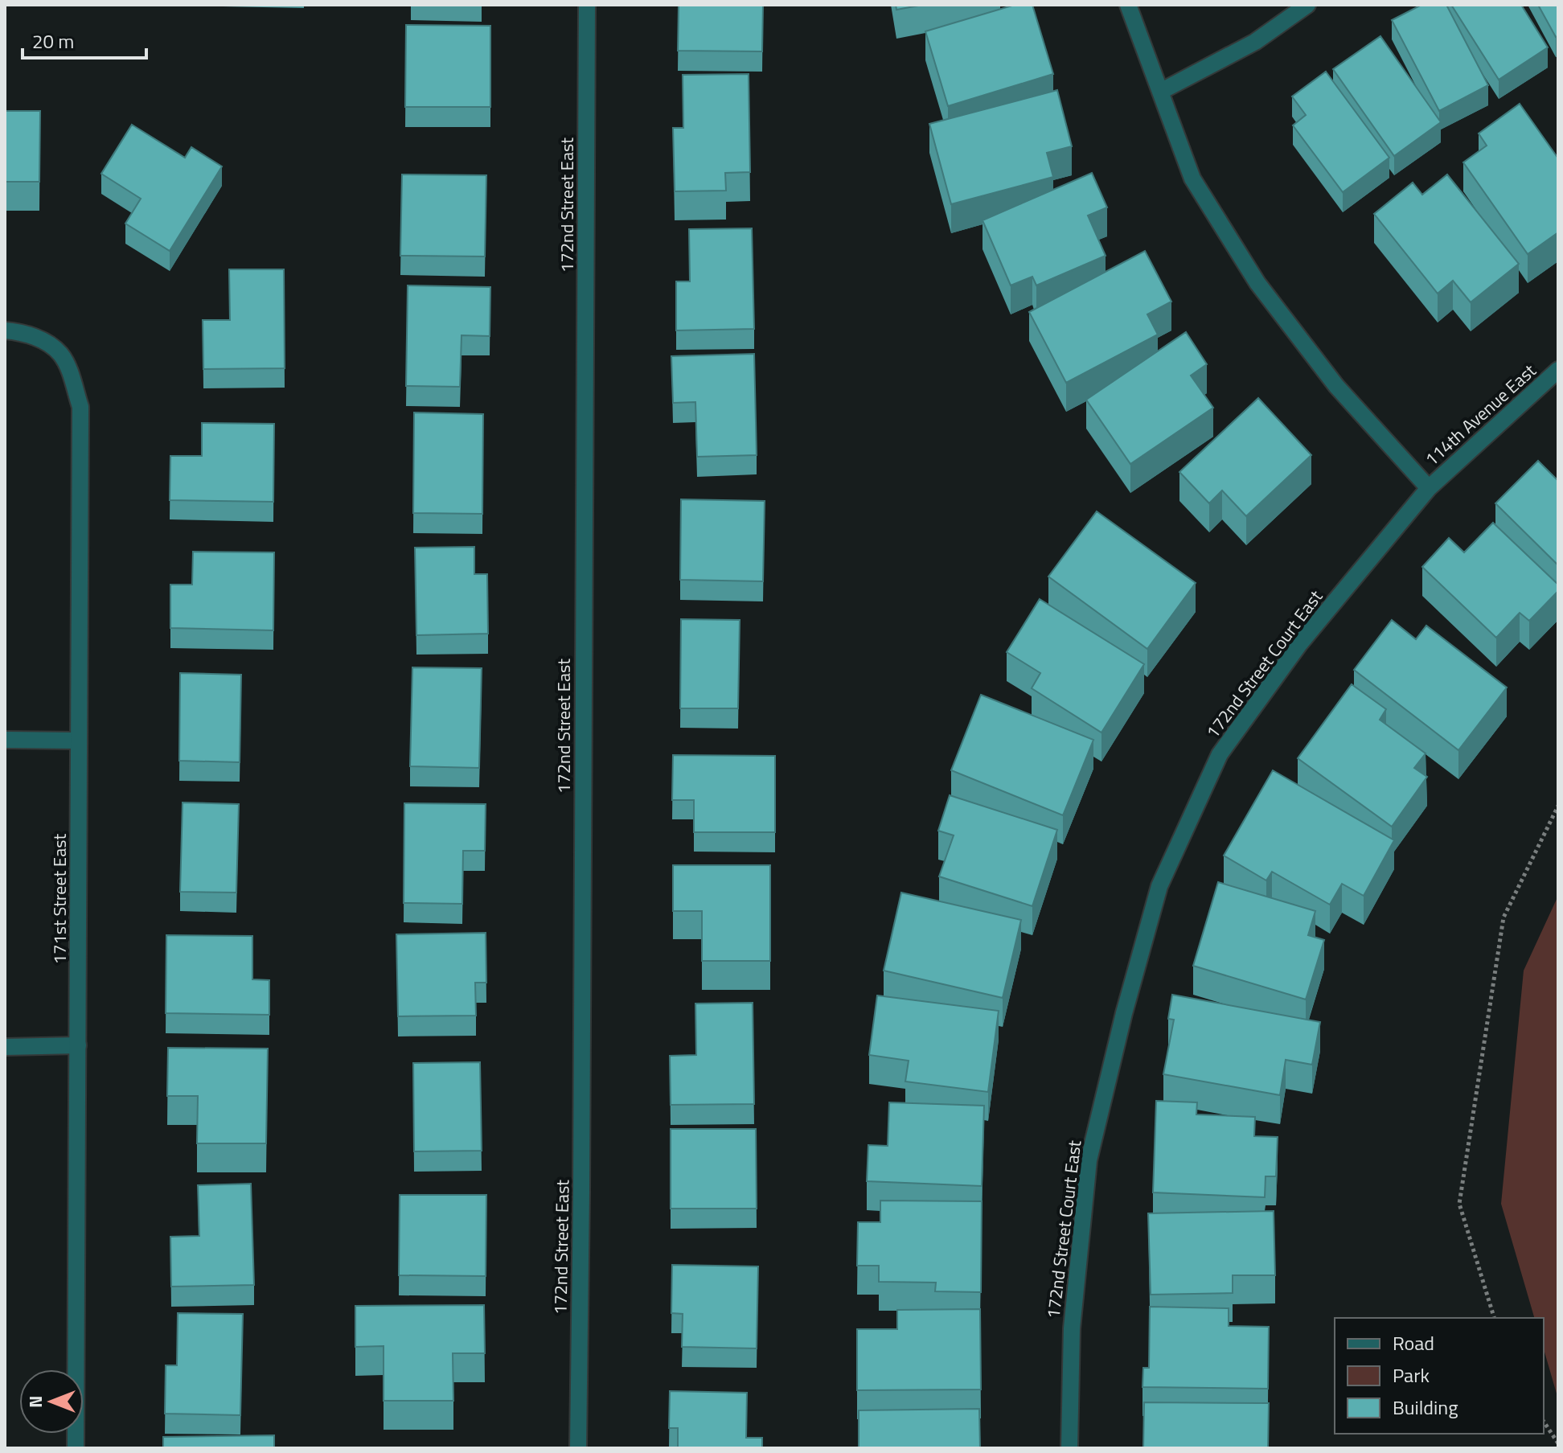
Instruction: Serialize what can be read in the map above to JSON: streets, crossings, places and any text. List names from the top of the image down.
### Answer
{
  "streets": {
    "street": [
      "172nd Street East",
      "114th Avenue East",
      "172nd Street Court East",
      "171st Street East"
    ]
  },
  "crossings": [
    ["114th Avenue East", "172nd Street Court East"]
  ],
  "legend": ["Road", "Park", "Building"],
  "scale_bar": "20 m",
  "north": "left"
}
